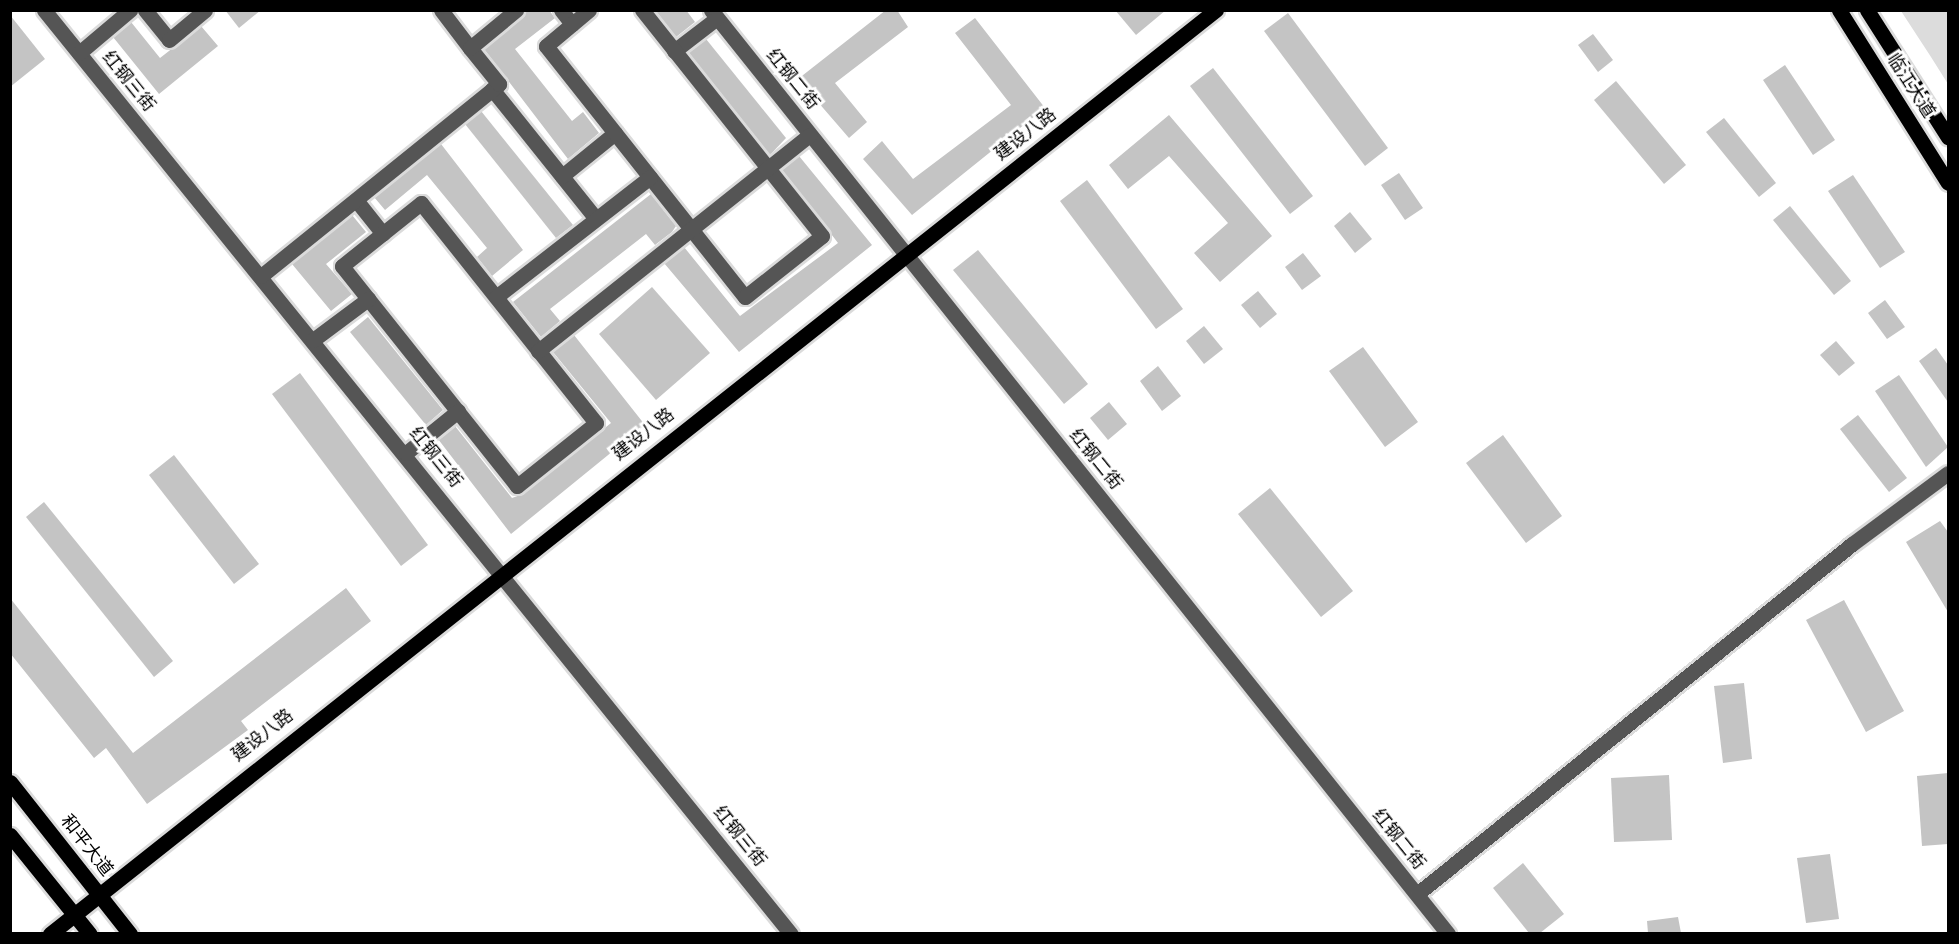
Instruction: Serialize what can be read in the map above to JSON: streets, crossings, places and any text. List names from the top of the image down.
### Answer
{
  "streets": {
    "main road": ["临江大道", "建设八路", "和平大道"],
    "street": ["红钢二街", "红钢三街"]
  },
  "crossings": [
    ["红钢二街", "建设八路"],
    ["红钢三街", "建设八路"],
    ["建设八路", "和平大道"]
  ]
}
